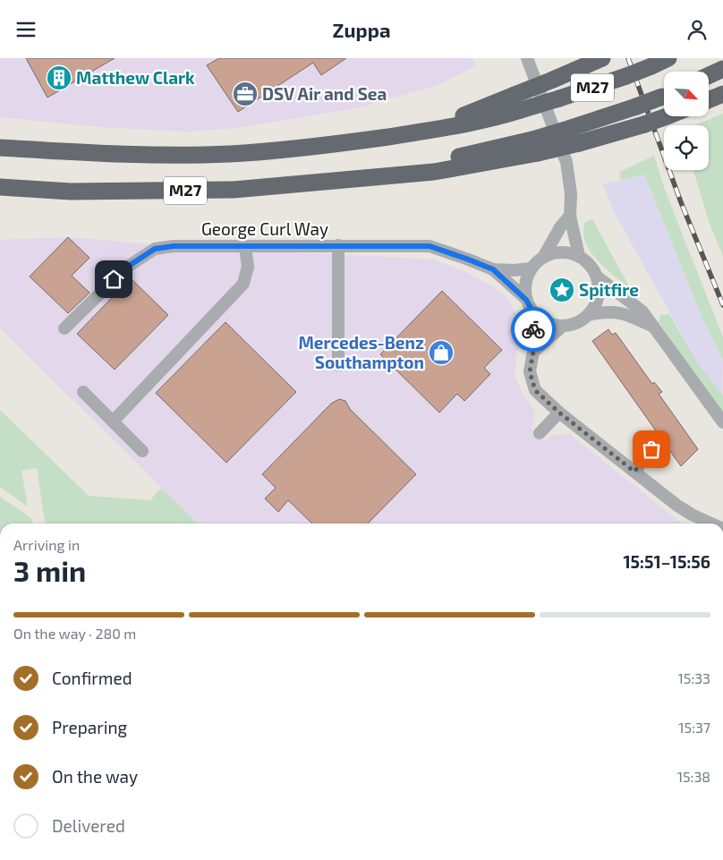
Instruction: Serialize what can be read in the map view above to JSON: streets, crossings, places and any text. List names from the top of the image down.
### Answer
{
  "streets": {
    "highway": ["M27"],
    "street": ["George Curl Way"]
  },
  "places": {
    "building": ["Matthew Clark"],
    "office": ["DSV Air and Sea"],
    "place": ["Spitfire"],
    "shop": ["Mercedes-Benz Southampton"]
  },
  "north": "bottom right",
  "page": {
    "header": "Zuppa",
    "heading": ["3 min", "Arriving in", "15:51–15:56"],
    "bar": "On the way · 280 m",
    "list": [
      ["Confirmed", "15:33"],
      ["Preparing", "15:37"],
      ["On the way", "15:38"],
      "Delivered"
    ]
  }
}
